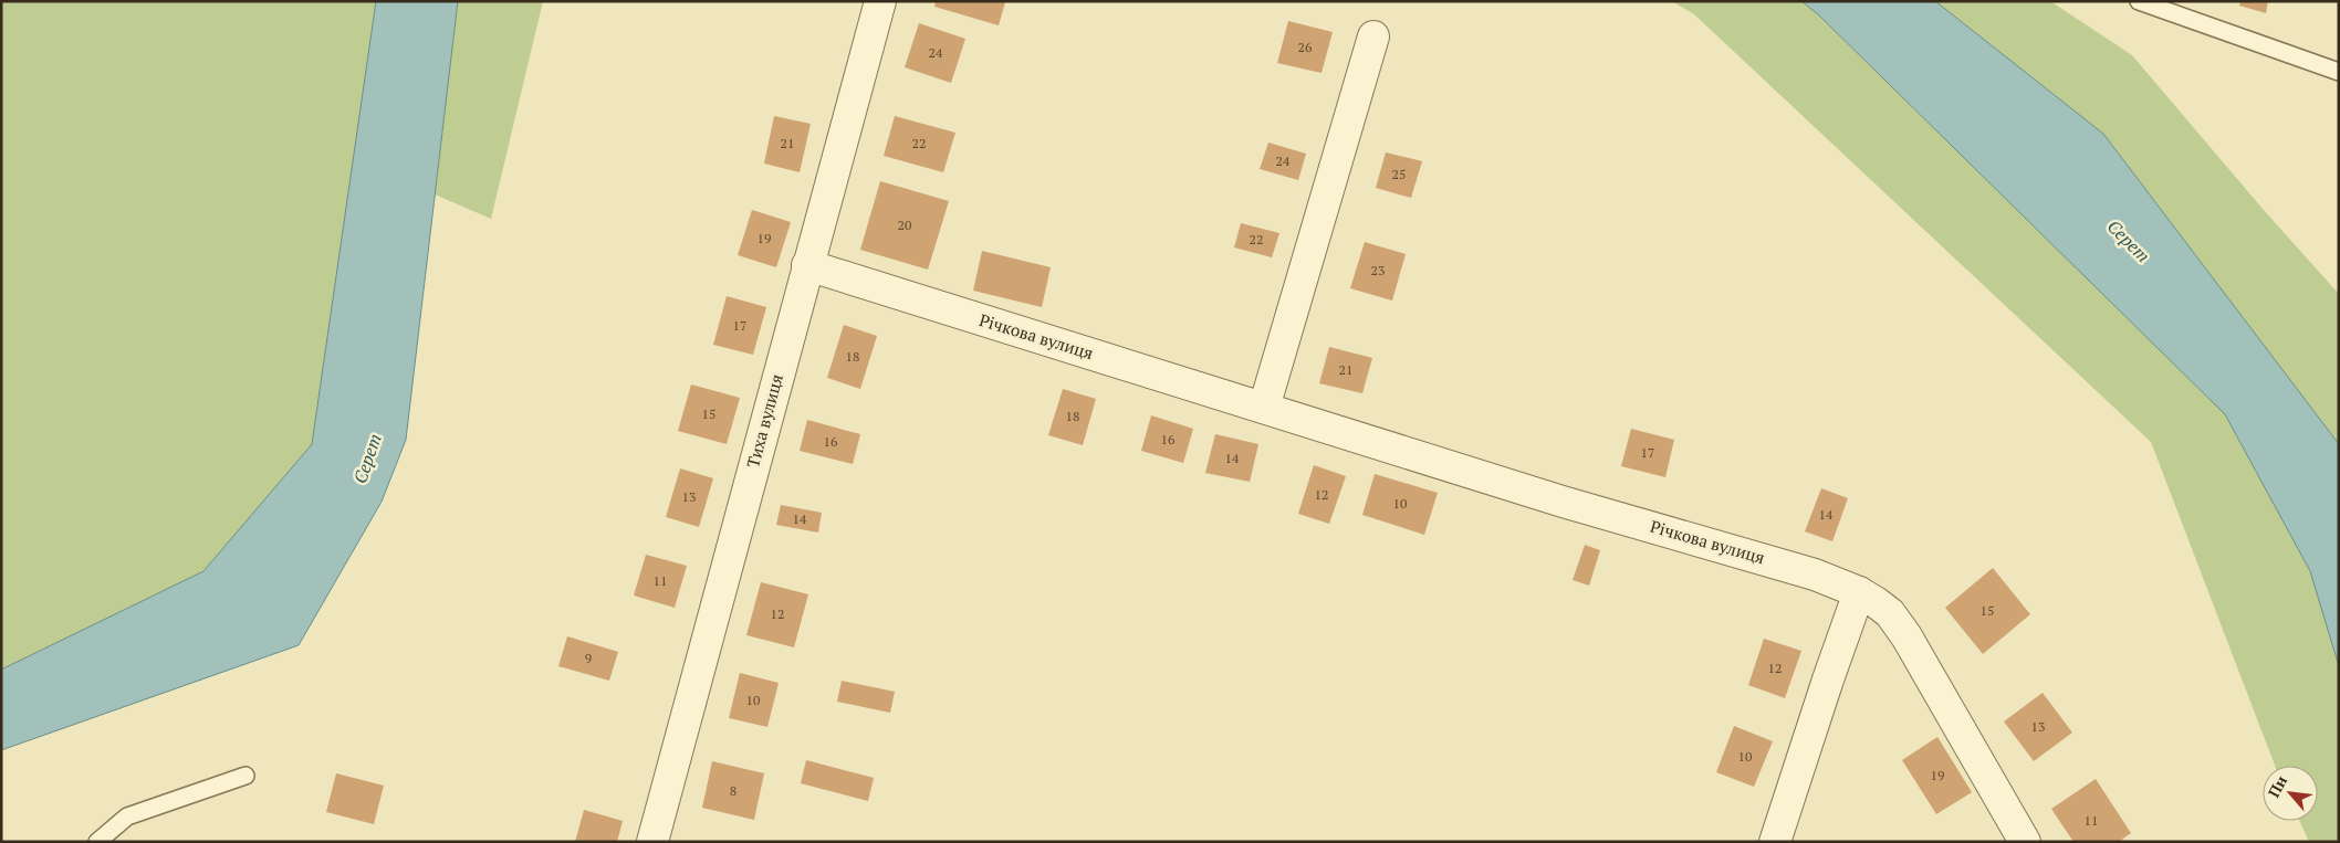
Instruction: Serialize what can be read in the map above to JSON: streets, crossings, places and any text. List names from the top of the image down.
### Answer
{
  "streets": {
    "street": ["Річкова вулиця", "Тиха вулиця"]
  },
  "crossings": [
    ["Річкова вулиця", "Тиха вулиця"]
  ],
  "water": ["Серет"],
  "house_numbers": [
    "26",
    "24",
    "21",
    "22",
    "24",
    "25",
    "20",
    "19",
    "22",
    "23",
    "17",
    "18",
    "21",
    "15",
    "18",
    "16",
    "16",
    "17",
    "14",
    "12",
    "13",
    "10",
    "14",
    "14",
    "11",
    "15",
    "12",
    "9",
    "12",
    "10",
    "13",
    "10",
    "19",
    "8",
    "11"
  ],
  "north": "top left"
}
